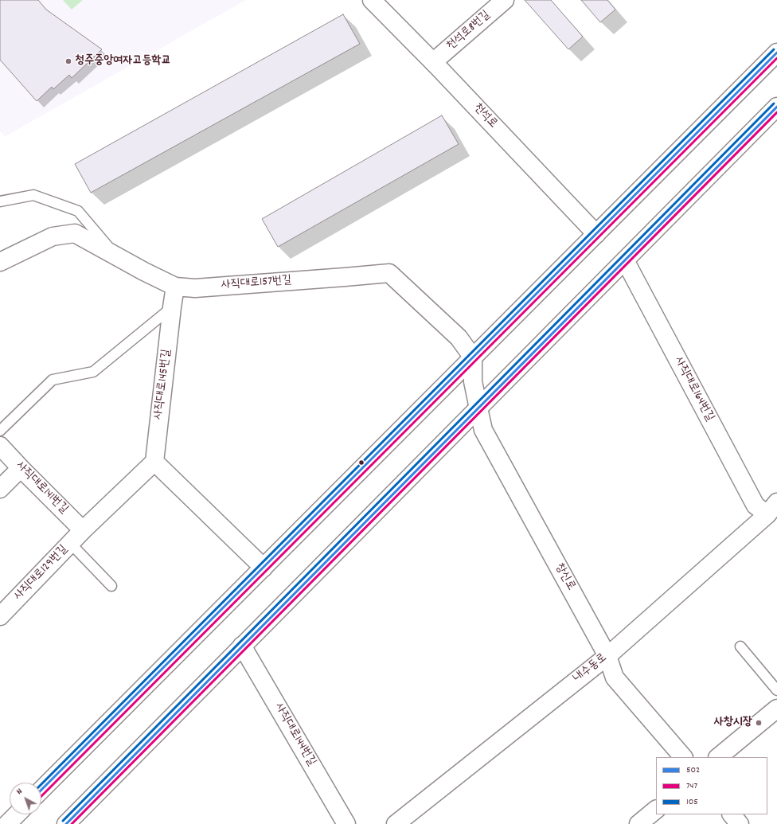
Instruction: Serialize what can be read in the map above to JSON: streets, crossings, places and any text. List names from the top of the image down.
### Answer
{
  "streets": {
    "street": [
      "천석로8번길",
      "천석로",
      "사직대로157번길",
      "사직대로145번길",
      "사직대로164번길",
      "사직대로141번길",
      "사직대로129번길",
      "창신로",
      "내수동로",
      "사직대로144번길"
    ]
  },
  "crossings": [
    ["천석로8번길", "천석로"],
    ["사직대로157번길", "사직대로145번길"],
    ["사직대로157번길", "창신로"],
    ["사직대로164번길", "내수동로"],
    ["사직대로141번길", "사직대로129번길"],
    ["창신로", "내수동로"]
  ],
  "places": ["청주중앙여자고등학교", "사창시장"],
  "lines": ["transit line 105", "transit line 502", "transit line 747"],
  "legend": ["502", "747", "105"],
  "north": "top left"
}
